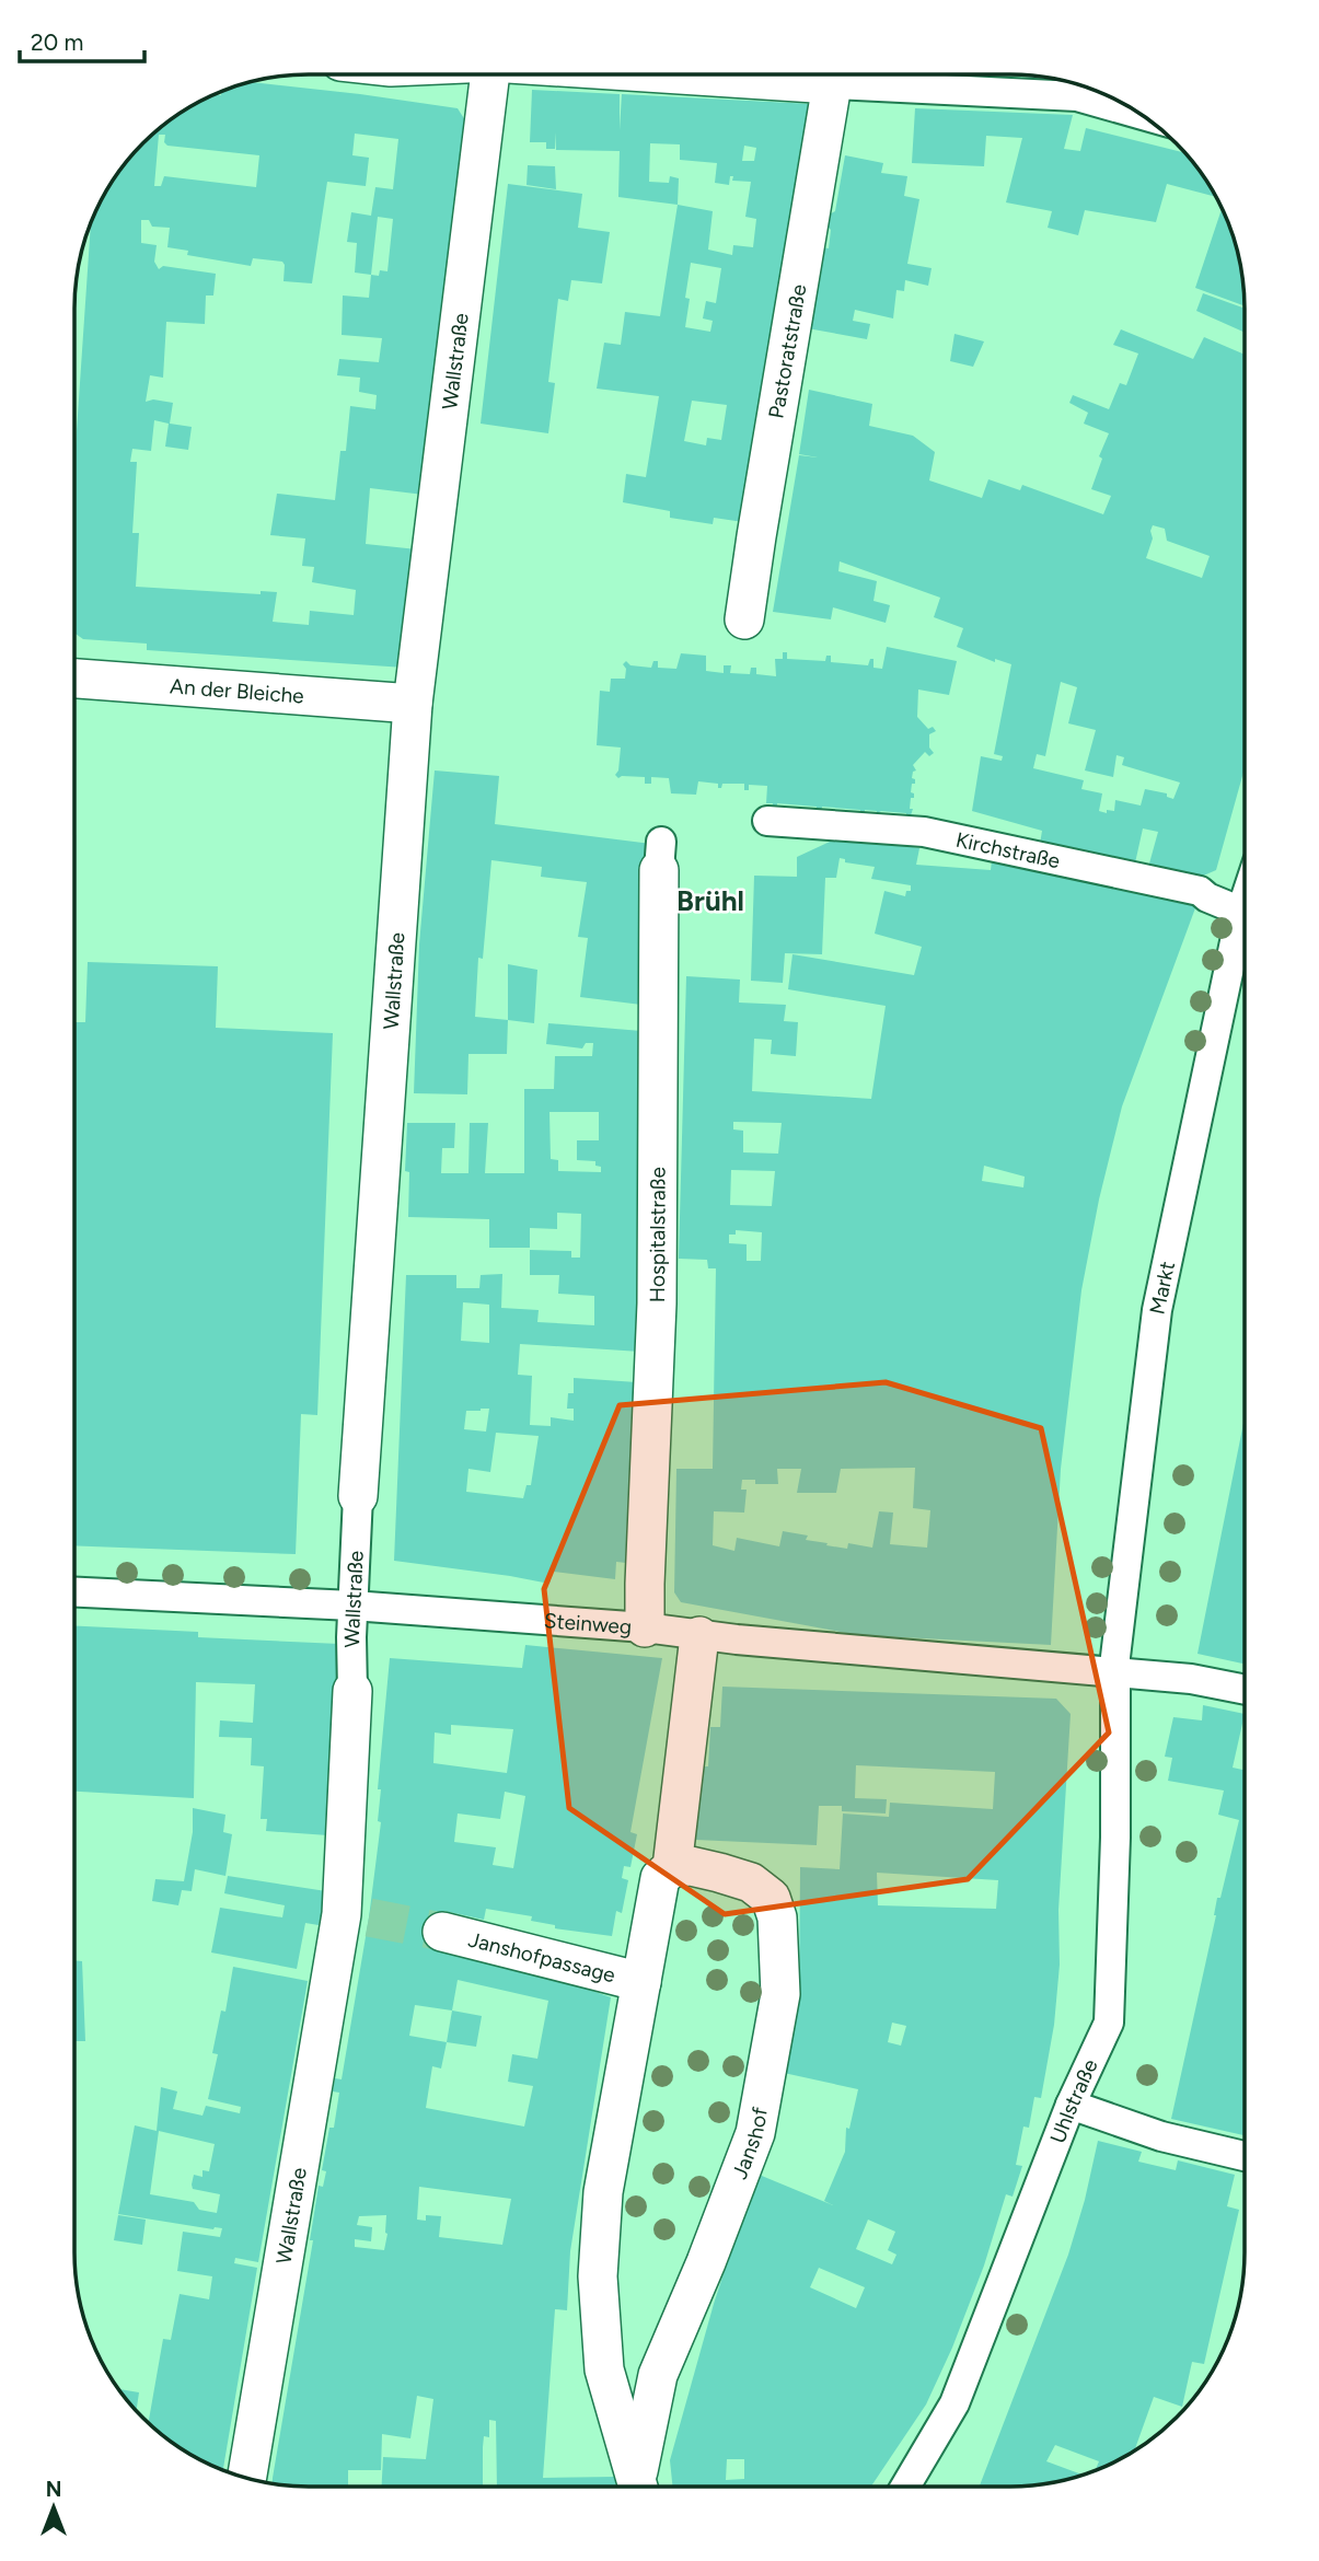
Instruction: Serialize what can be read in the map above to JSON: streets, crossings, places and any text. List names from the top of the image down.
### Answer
{
  "streets": {
    "street": [
      "Pastoratstraße",
      "Wallstraße",
      "An der Bleiche",
      "Kirchstraße",
      "Hospitalstraße",
      "Markt",
      "Steinweg",
      "Janshofpassage",
      "Uhlstraße",
      "Janshof"
    ]
  },
  "crossings": [
    ["Wallstraße", "An der Bleiche"],
    ["Wallstraße", "Steinweg"],
    ["Hospitalstraße", "Steinweg"],
    ["Markt", "Steinweg"],
    ["Markt", "Uhlstraße"],
    ["Steinweg", "Uhlstraße"],
    ["Steinweg", "Janshof"],
    ["Janshofpassage", "Janshof"]
  ],
  "districts": ["Brühl"],
  "scale_bar": "20 m",
  "north": "top"
}
